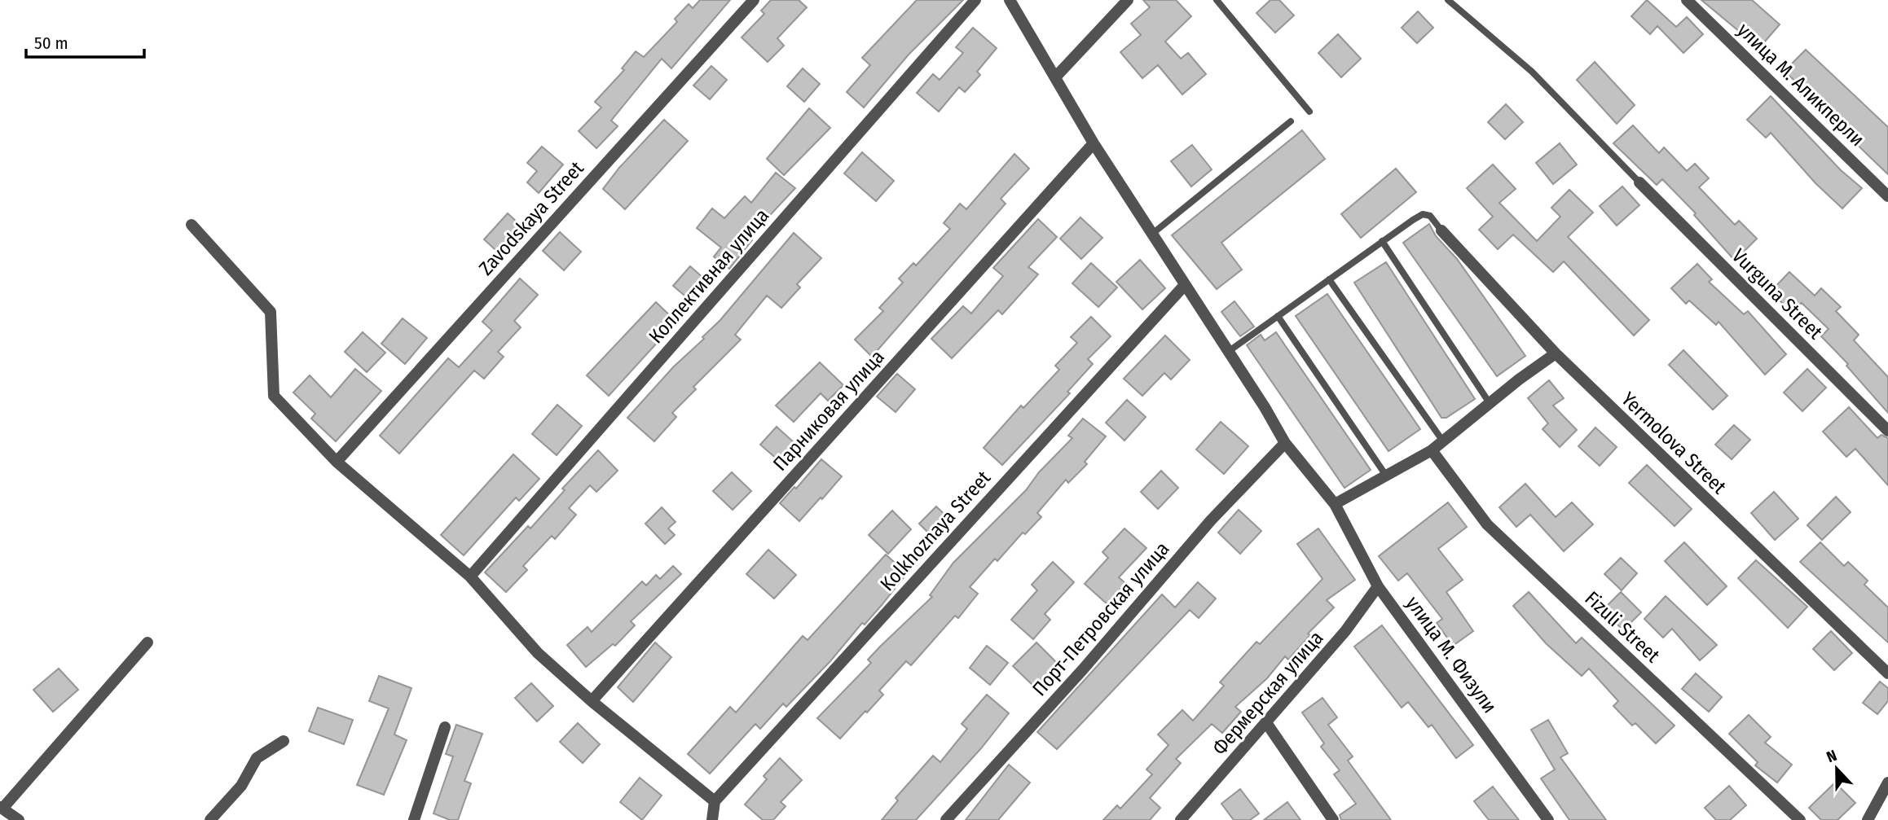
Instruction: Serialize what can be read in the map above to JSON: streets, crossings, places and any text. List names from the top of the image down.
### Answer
{
  "streets": {
    "street": [
      "улица М. Аликперли",
      "Zavodskaya Street",
      "Коллективная улица",
      "Vurguna Street",
      "Парниковая улица",
      "Yermolova Street",
      "Kolkhoznaya Street",
      "Порт-Петровская улица",
      "Fizuli Street",
      "улица М. Физули",
      "Фермерская улица"
    ]
  },
  "crossings": [
    ["Парниковая улица", "улица М. Физули"],
    ["Kolkhoznaya Street", "улица М. Физули"],
    ["Порт-Петровская улица", "улица М. Физули"],
    ["улица М. Физули", "Фермерская улица"]
  ],
  "scale_bar": "50 m",
  "north": "top"
}
